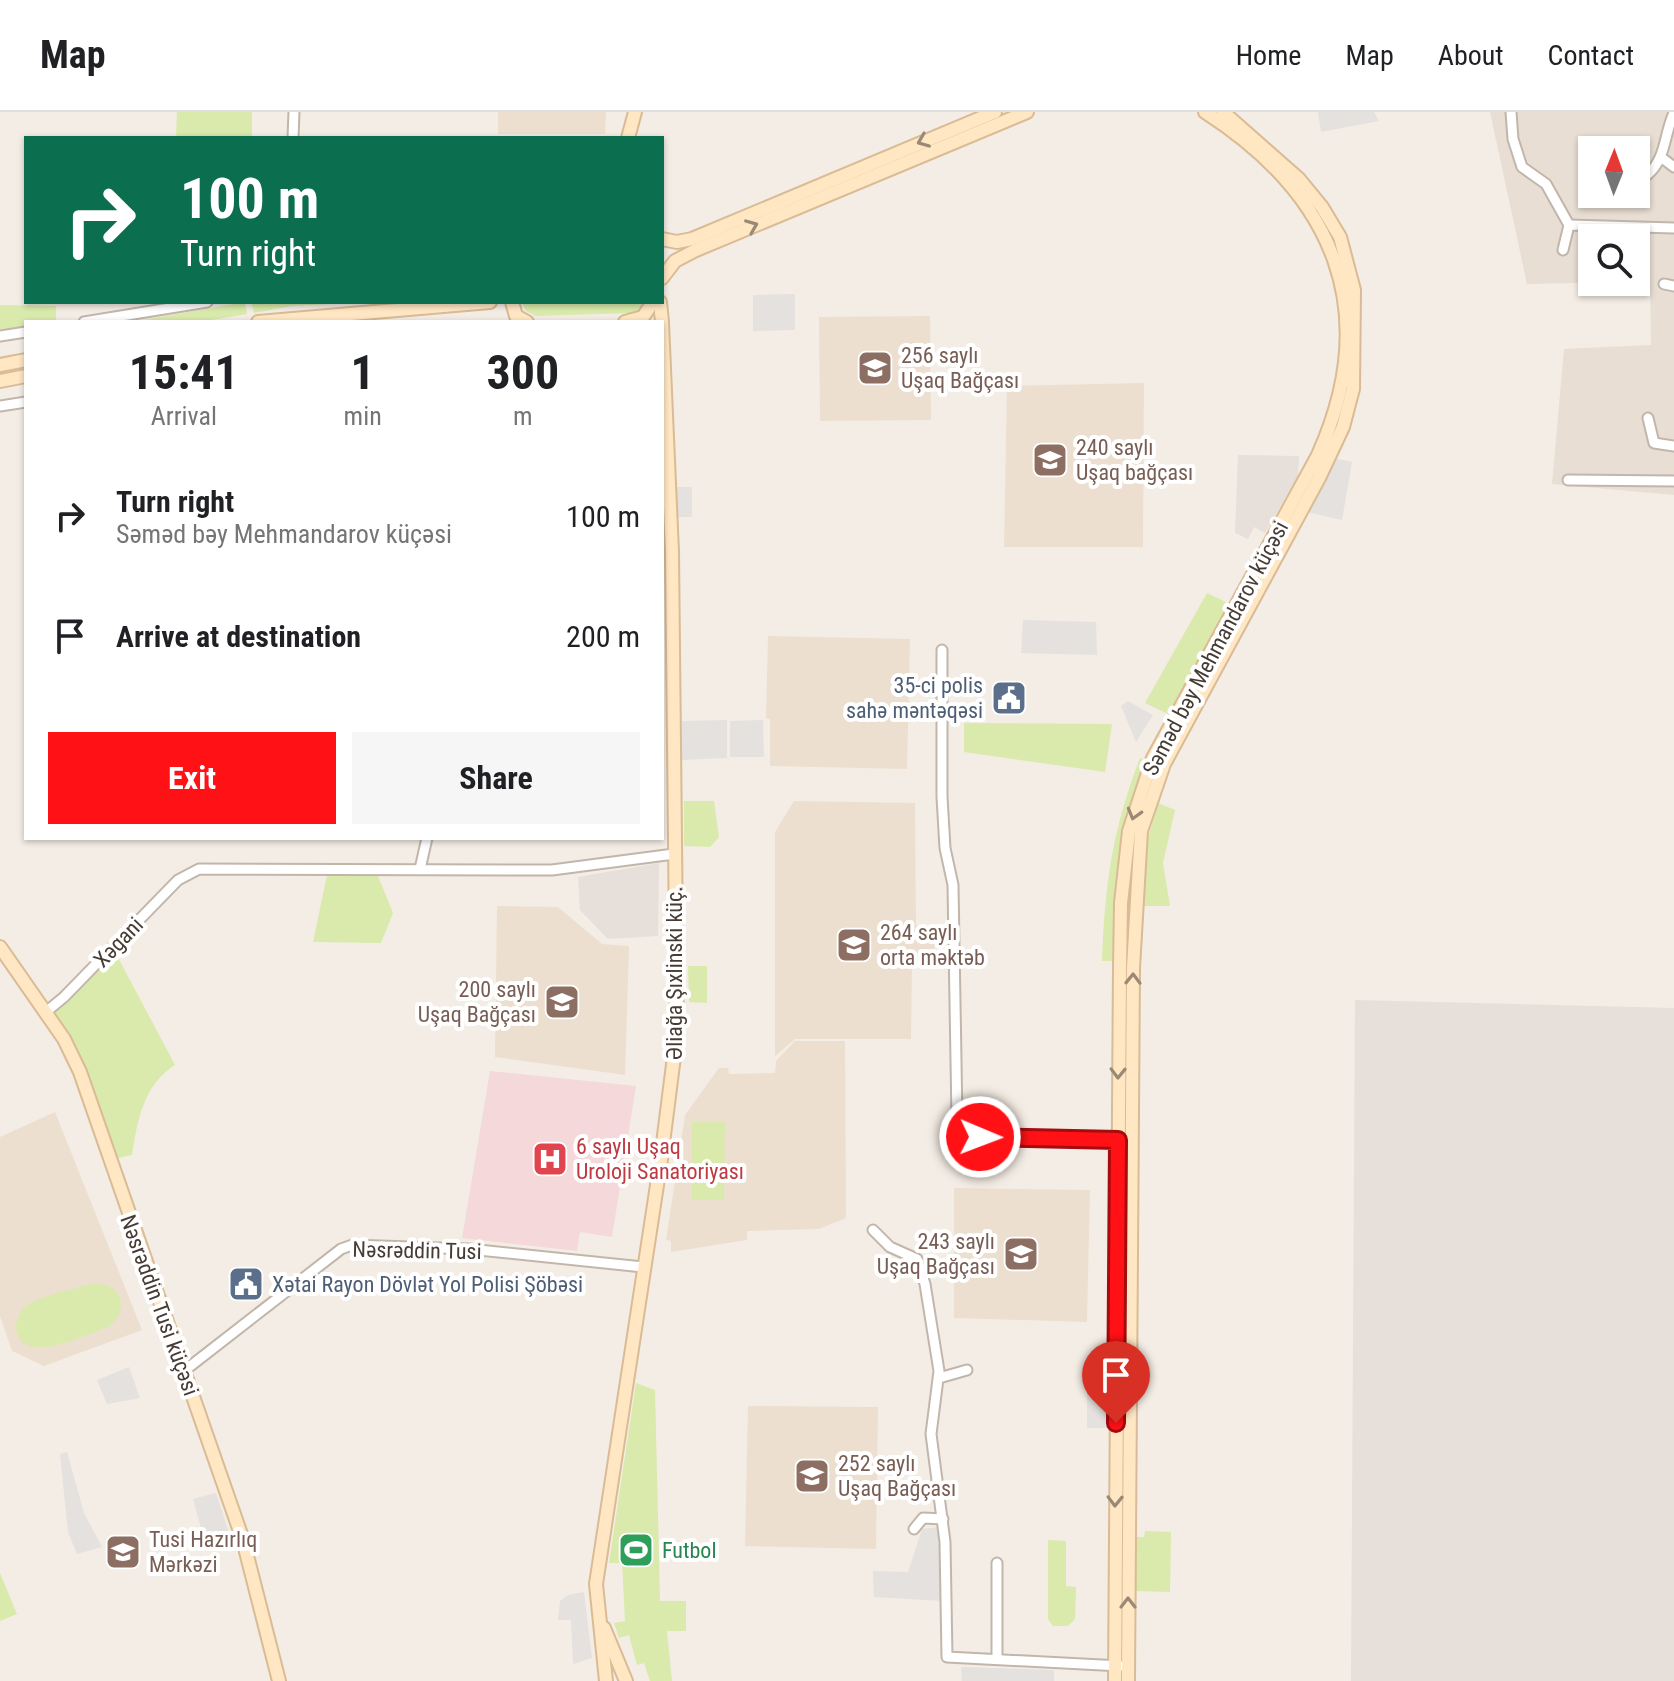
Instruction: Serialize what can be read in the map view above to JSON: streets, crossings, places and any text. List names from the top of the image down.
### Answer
{
  "streets": {
    "main road": ["Səməd bəy Mehmandarov küçəsi", "Əliağa Şıxlinski küç.", "Nəsrəddin Tusi küçəsi"],
    "street": ["Xəgani", "Nəsrəddin Tusi"]
  },
  "crossings": [
    ["Xəgani", "Nəsrəddin Tusi küçəsi"],
    ["Əliağa Şıxlinski küç.", "Nəsrəddin Tusi"],
    ["Nəsrəddin Tusi", "Nəsrəddin Tusi küçəsi"]
  ],
  "places": {
    "school or university": [
      "256 saylı Uşaq Bağçası",
      "240 saylı Uşaq bağçası",
      "264 saylı orta məktəb",
      "200 saylı Uşaq Bağçası",
      "243 saylı Uşaq Bağçası",
      "252 saylı Uşaq Bağçası",
      "Tusi Hazırlıq Mərkəzi"
    ],
    "public building": ["35-ci polis sahə məntəqəsi", "Xətai Rayon Dövlət Yol Polisi Şöbəsi"],
    "hospital": ["6 saylı Uşaq Uroloji Sanatoriyası"],
    "sports": ["Futbol"]
  },
  "north": "top",
  "page": {
    "header": "Map",
    "nav": [
      "Home",
      "Map",
      "About",
      "Contact"
    ],
    "turn": ["100 m", "Turn right"],
    "eta": [
      "15:41",
      "Arrival",
      "1",
      "min",
      "300",
      "m"
    ],
    "list": [
      {
        "name": "Turn right",
        "note": "Səməd bəy Mehmandarov küçəsi",
        "value": "100 m"
      },
      {
        "name": "Arrive at destination",
        "value": "200 m"
      }
    ],
    "buttons": ["Exit", "Share"]
  }
}
